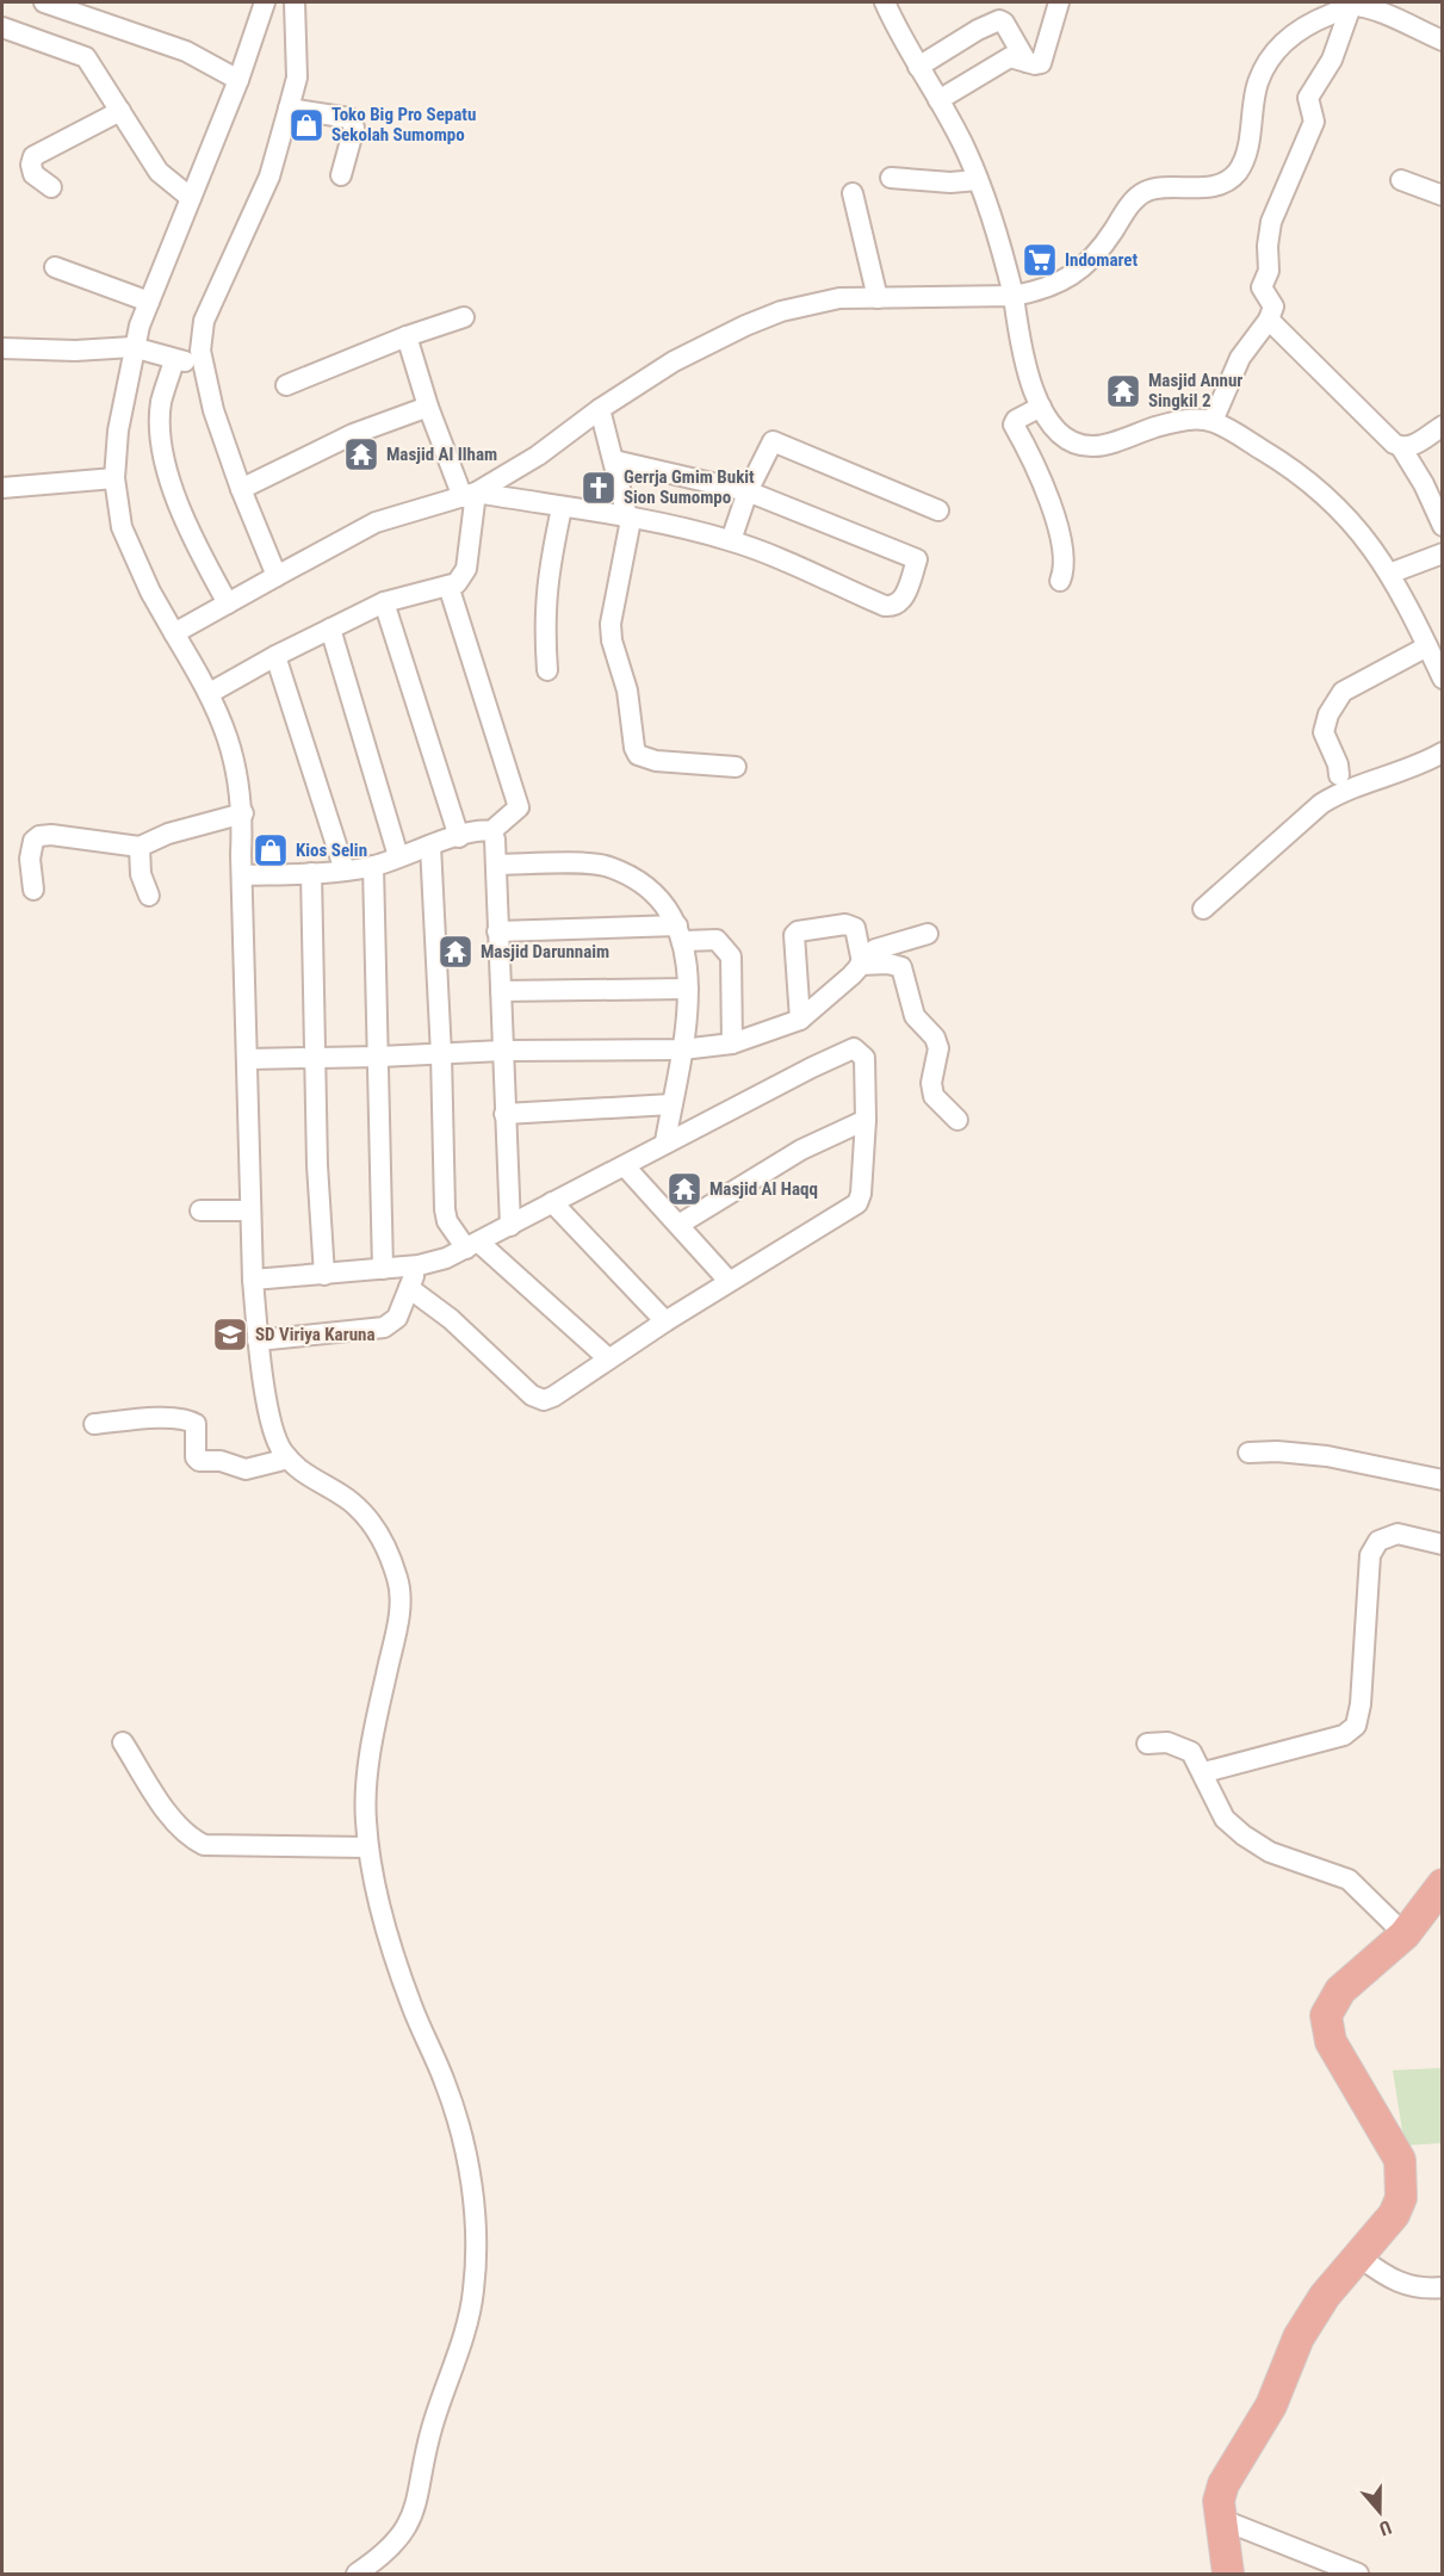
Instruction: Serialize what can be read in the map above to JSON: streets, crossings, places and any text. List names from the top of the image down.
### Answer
{
  "places": {
    "shop": ["Toko Big Pro Sepatu Sekolah Sumompo", "Kios Selin"],
    "supermarket": ["Indomaret"],
    "temple": [
      "Masjid Annur Singkil 2",
      "Masjid Al Ilham",
      "Masjid Darunnaim",
      "Masjid Al Haqq"
    ],
    "church": ["Gerrja Gmim Bukit Sion Sumompo"],
    "school or university": ["SD Viriya Karuna"]
  },
  "north": "bottom"
}
